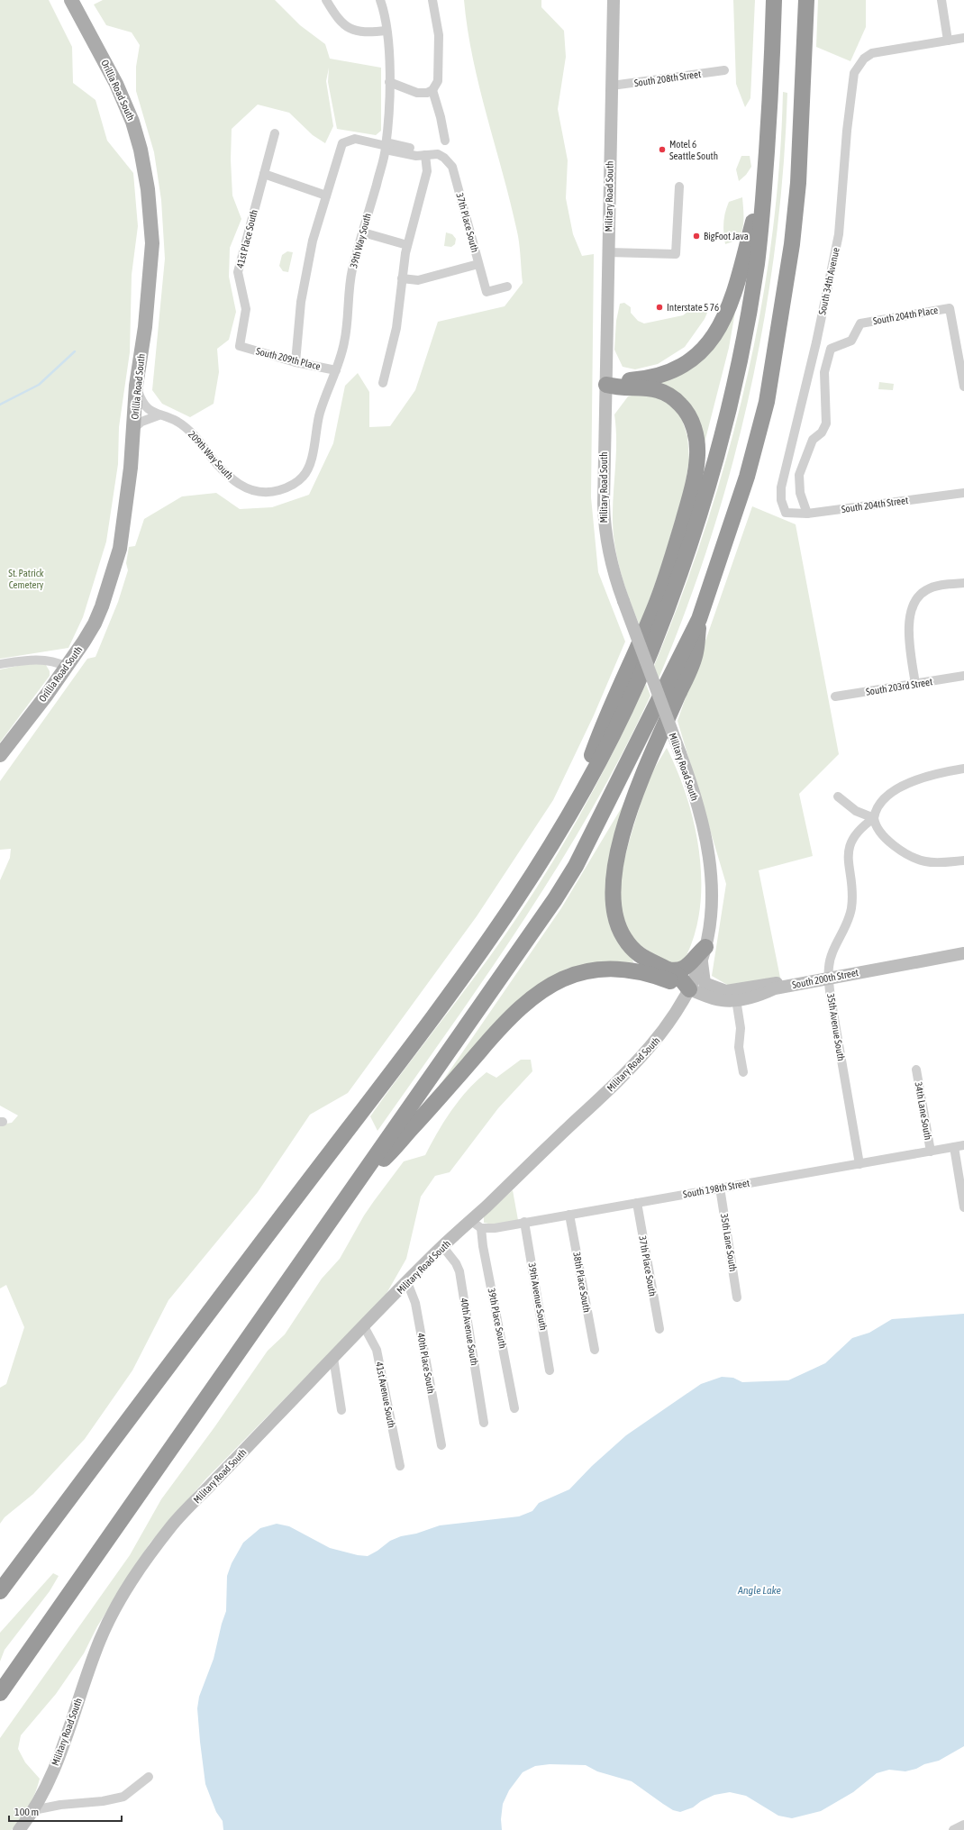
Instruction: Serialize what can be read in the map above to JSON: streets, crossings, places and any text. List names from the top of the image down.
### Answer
{
  "streets": {
    "main road": ["Orillia Road South", "Military Road South", "South 200th Street"],
    "street": [
      "South 208th Street",
      "37th Place South",
      "41st Place South",
      "39th Way South",
      "South 34th Avenue",
      "South 204th Place",
      "South 209th Place",
      "209th Way South",
      "South 204th Street",
      "South 203rd Street",
      "35th Avenue South",
      "34th Lane South",
      "South 198th Street",
      "35th Lane South",
      "38th Place South",
      "39th Avenue South",
      "39th Place South",
      "40th Avenue South",
      "40th Place South",
      "41st Avenue South"
    ]
  },
  "crossings": [
    ["South 208th Street", "Military Road South"],
    ["Orillia Road South", "209th Way South"],
    ["Military Road South", "South 200th Street"],
    ["Military Road South", "South 198th Street"],
    ["Military Road South", "39th Place South"],
    ["Military Road South", "40th Avenue South"],
    ["Military Road South", "40th Place South"],
    ["Military Road South", "41st Avenue South"],
    ["37th Place South", "39th Way South"],
    ["37th Place South", "South 198th Street"],
    ["41st Place South", "South 209th Place"],
    ["39th Way South", "South 209th Place"],
    ["39th Way South", "209th Way South"],
    ["South 34th Avenue", "South 204th Street"],
    ["South 204th Place", "South 204th Street"],
    ["South 200th Street", "35th Avenue South"],
    ["35th Avenue South", "South 198th Street"],
    ["34th Lane South", "South 198th Street"],
    ["South 198th Street", "35th Lane South"],
    ["South 198th Street", "38th Place South"],
    ["South 198th Street", "39th Avenue South"],
    ["South 198th Street", "39th Place South"]
  ],
  "water": ["Angle Lake"],
  "parks": ["St. Patrick Cemetery"],
  "places": ["Motel 6 Seattle South", "BigFoot Java", "Interstate 5 76"],
  "scale_bar": "100 m"
}
